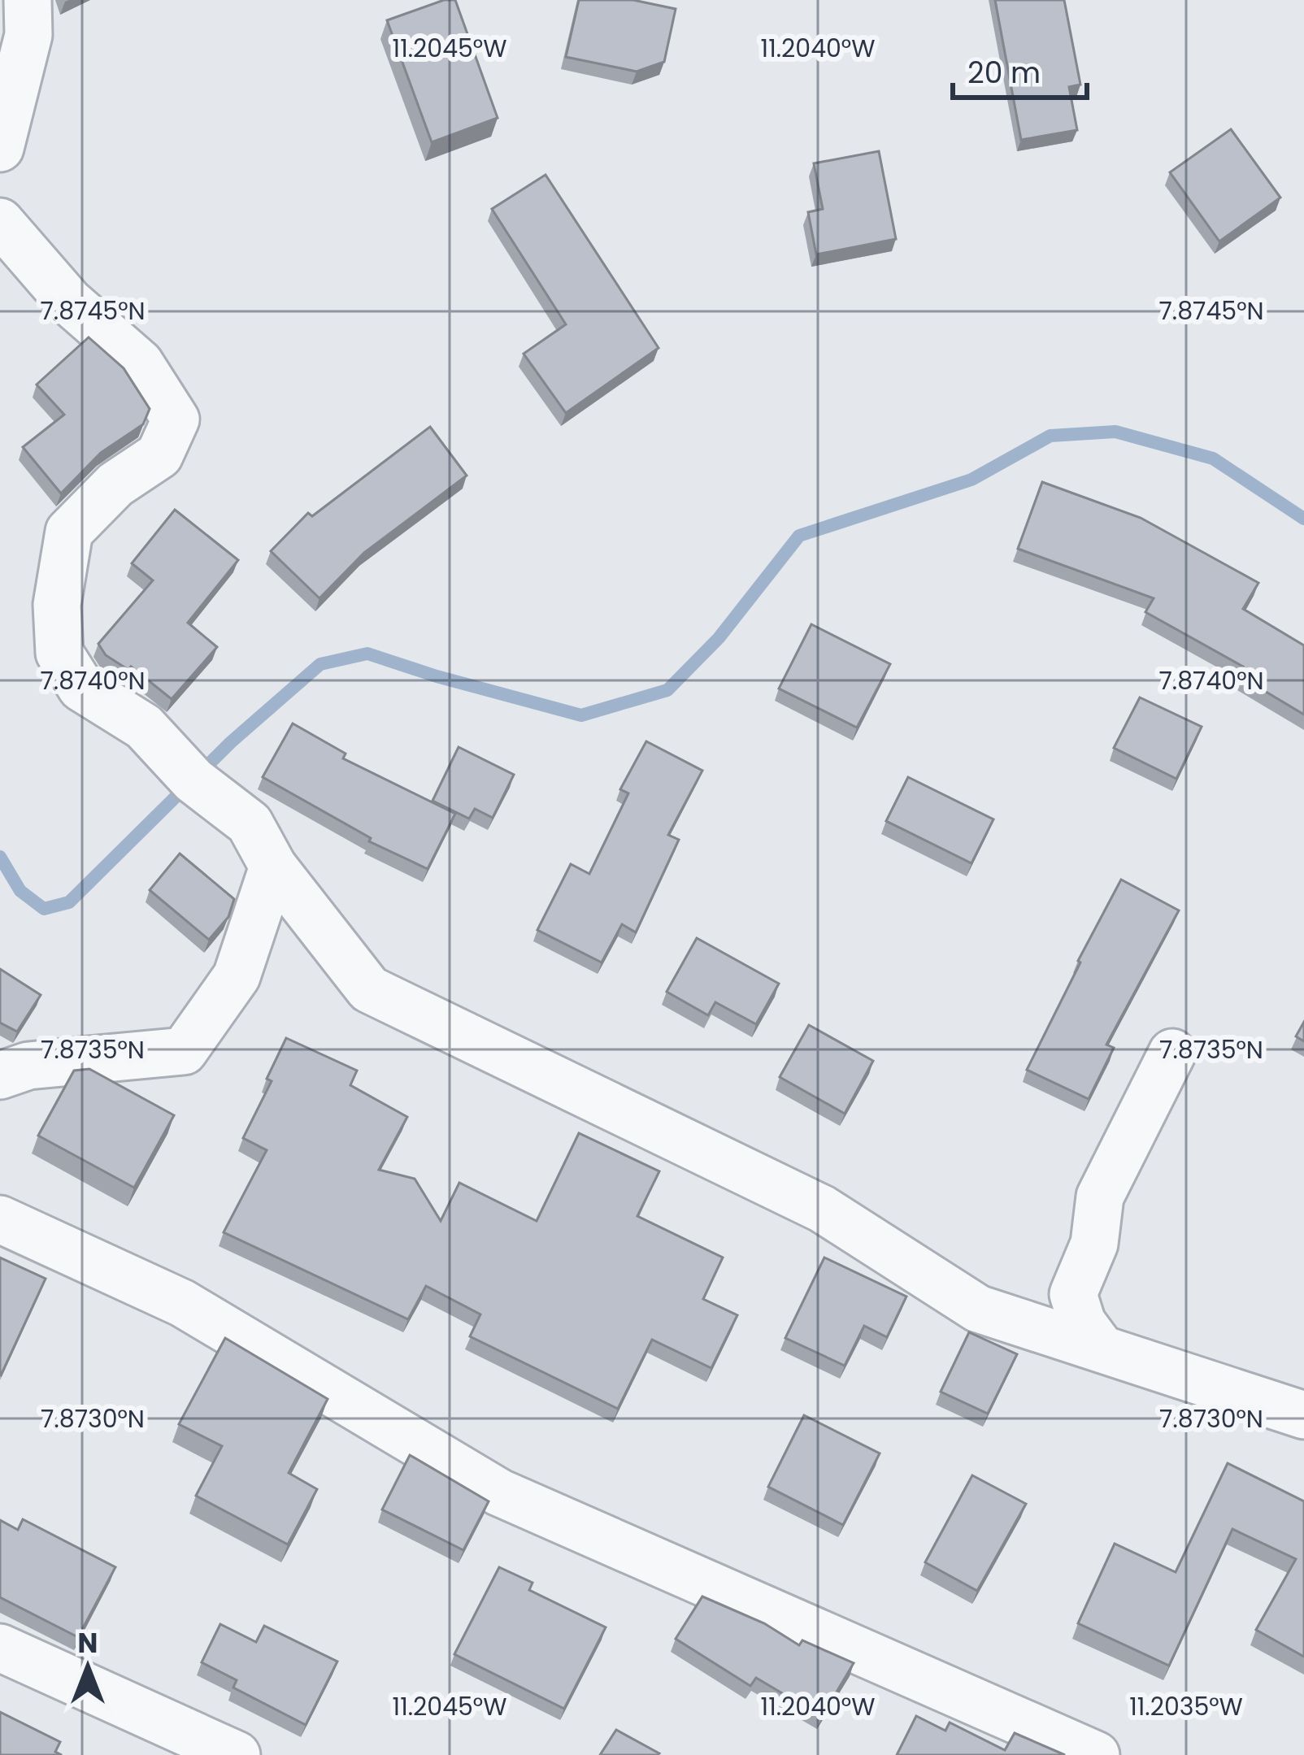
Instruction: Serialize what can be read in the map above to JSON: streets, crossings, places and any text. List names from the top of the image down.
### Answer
{
  "scale_bar": "20 m",
  "north": "top",
  "coordinates": [
    "11.2045°W",
    "11.2040°W",
    "7.8745°N",
    "7.8740°N",
    "7.8735°N",
    "7.8730°N",
    "11.2035°W"
  ]
}
